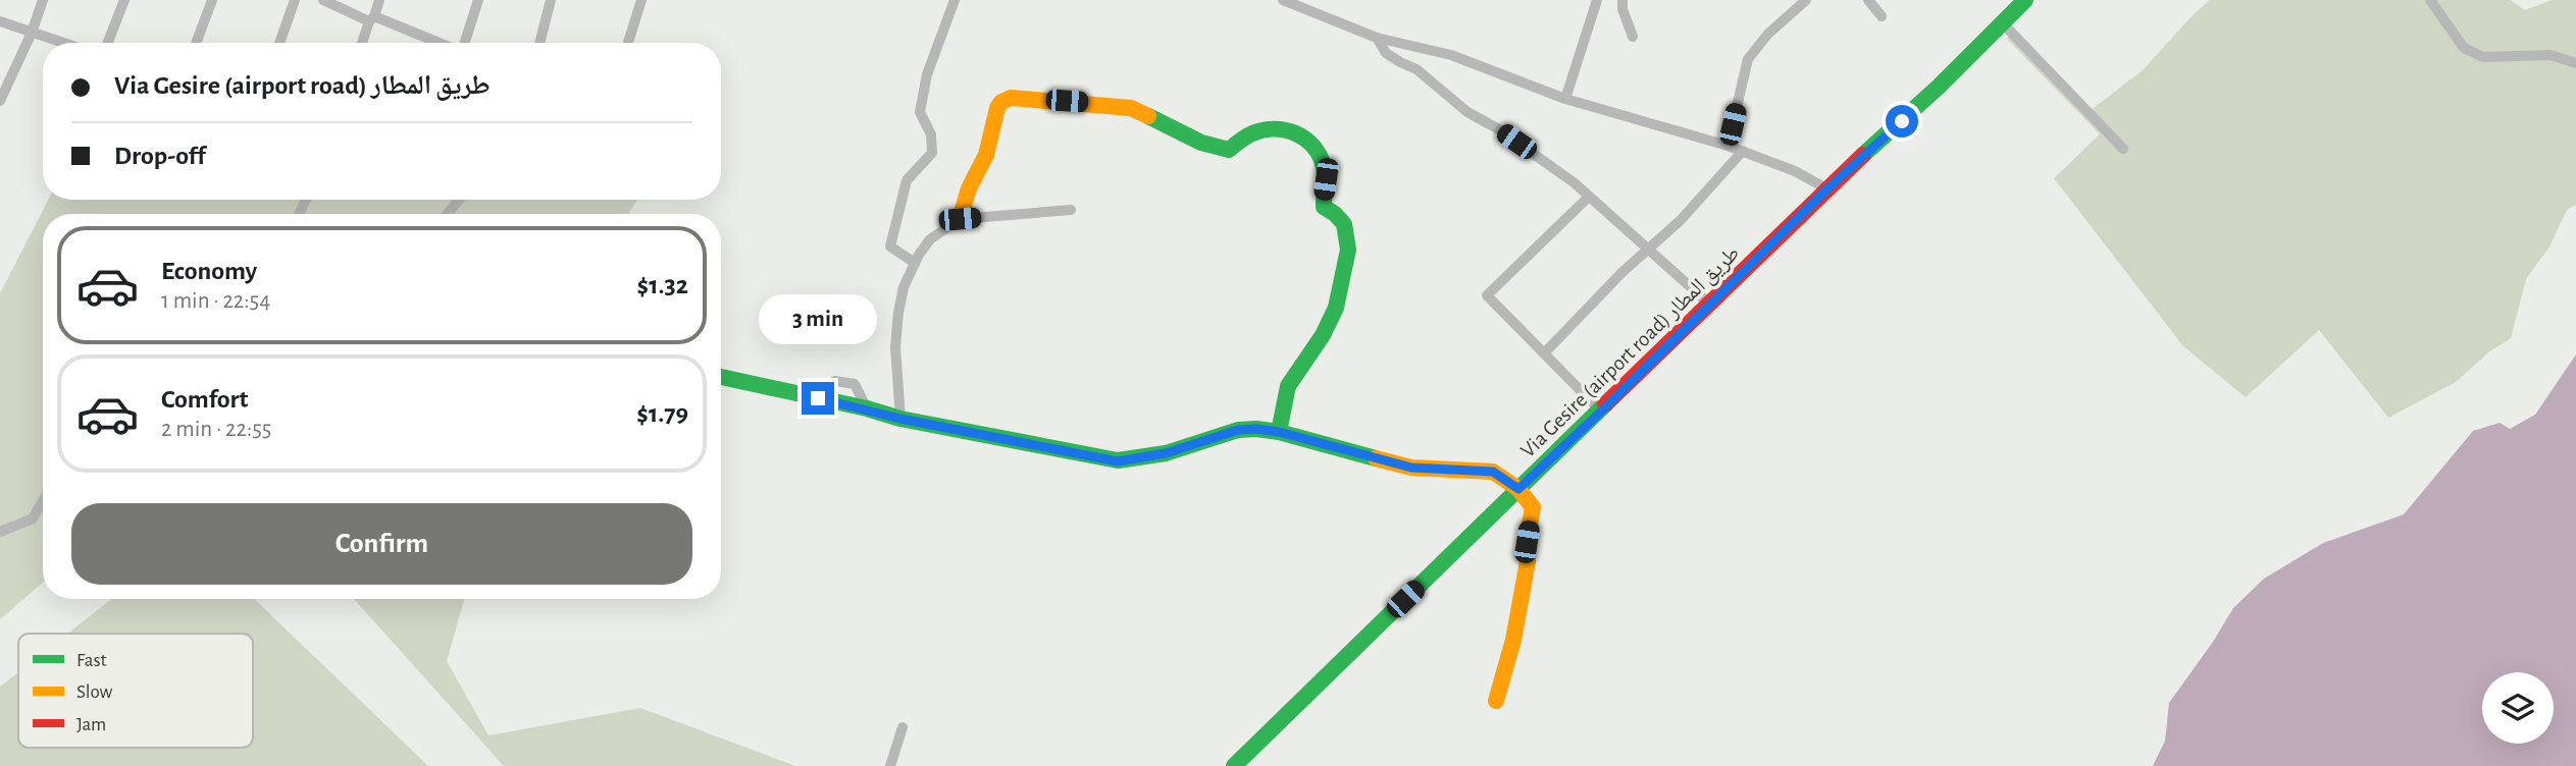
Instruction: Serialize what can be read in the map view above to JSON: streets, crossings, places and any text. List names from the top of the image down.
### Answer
{
  "streets": {
    "street": ["Via Gesire (airport road) طريق المطار"]
  },
  "legend": ["Fast", "Slow", "Jam"],
  "page": {
    "banner": ["Via Gesire (airport road) طريق المطار", "Drop-off"],
    "list": [
      {
        "name": "Economy",
        "note": "1 min · 22:54",
        "value": "$1.32"
      },
      {
        "name": "Comfort",
        "note": "2 min · 22:55",
        "value": "$1.79"
      }
    ],
    "bubble": "3 min",
    "buttons": "Confirm"
  }
}
